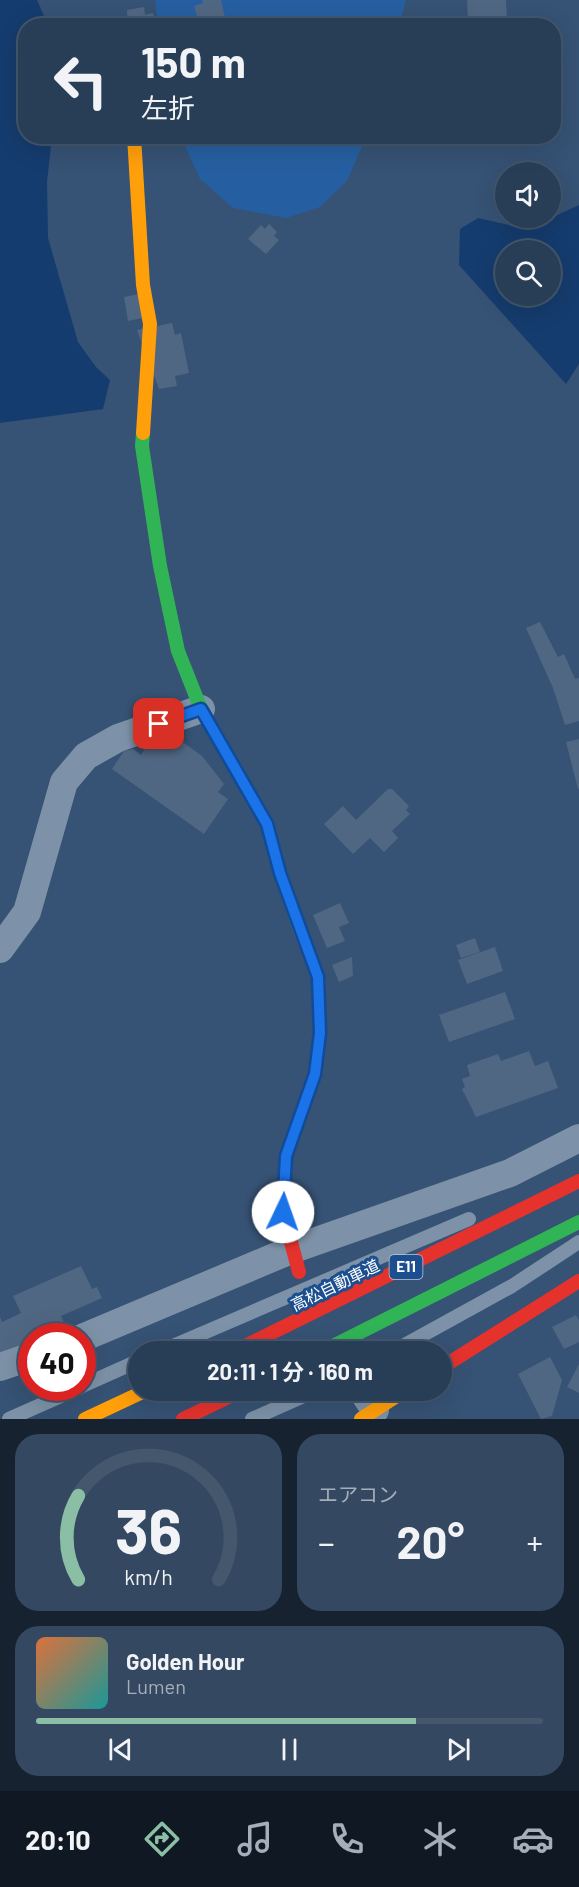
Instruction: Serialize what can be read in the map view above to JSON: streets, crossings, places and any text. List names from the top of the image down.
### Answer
{
  "streets": {
    "main road": ["E11", "高松自動車道"]
  },
  "page": {
    "turn": ["150 m", "左折"],
    "limit": "40",
    "trip": "20:11 · 1 分 · 160 m",
    "tile": "エアコン",
    "heat": ["−", "20°", "+"],
    "song": ["Golden Hour", "Lumen"],
    "tabs": "20:10",
    "gauge": ["36", "km/h"]
  }
}
